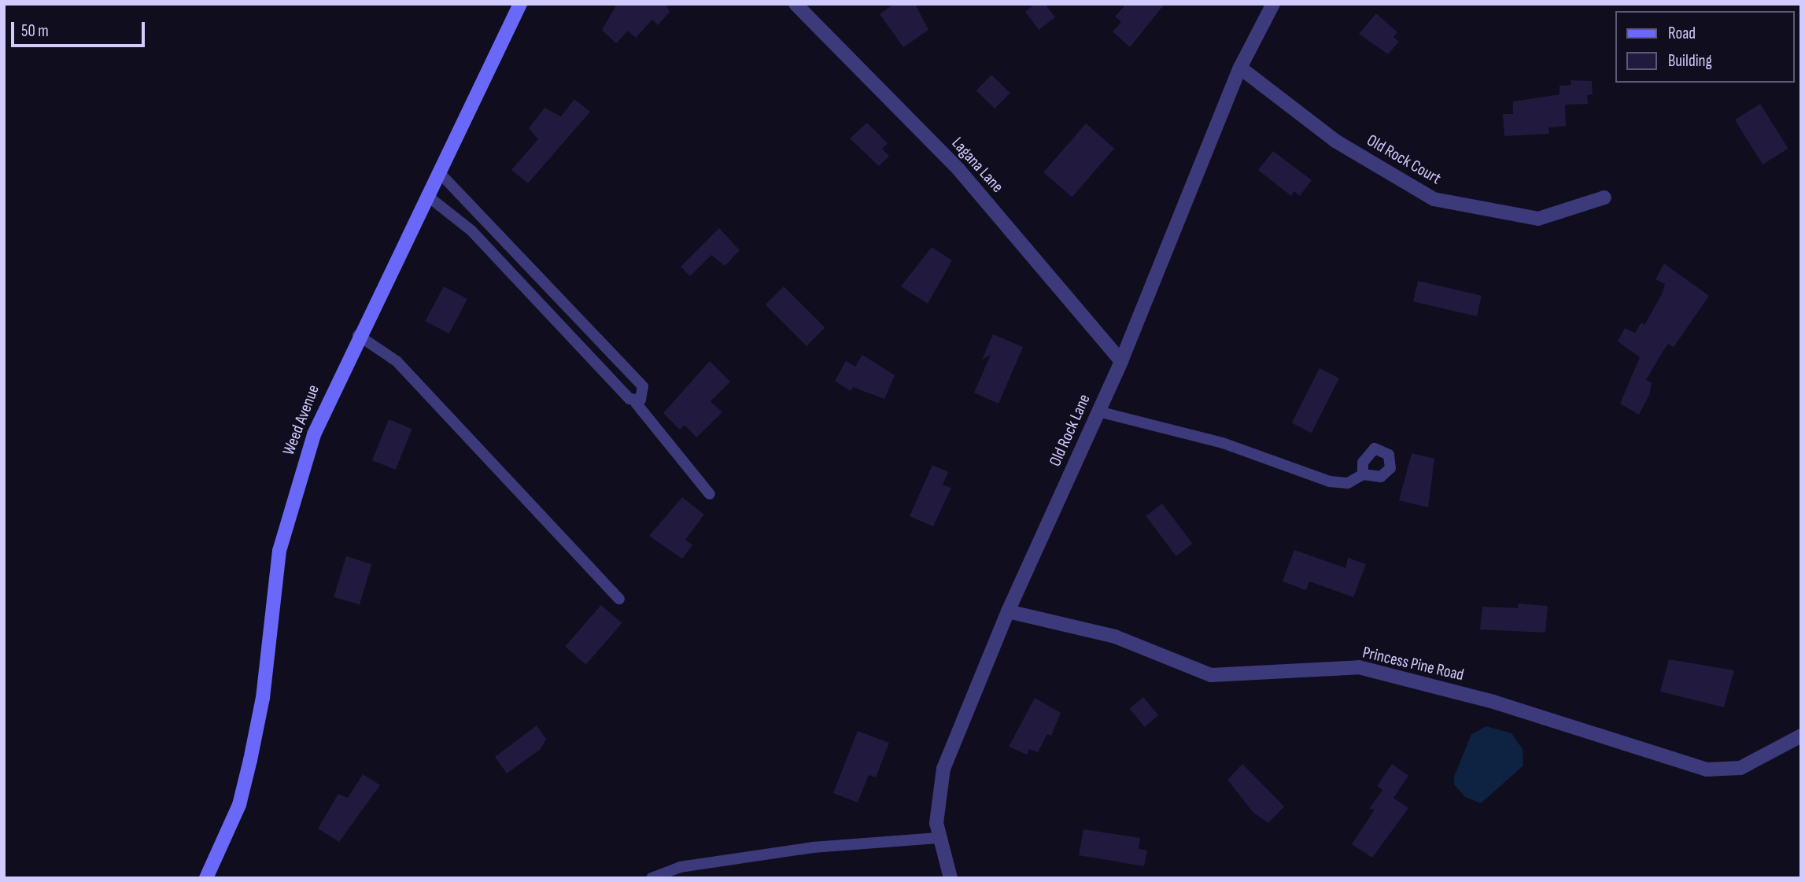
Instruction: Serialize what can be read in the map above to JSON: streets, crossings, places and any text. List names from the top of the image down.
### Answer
{
  "streets": {
    "main road": ["Weed Avenue"],
    "street": [
      "Old Rock Court",
      "Lagana Lane",
      "Old Rock Lane",
      "Princess Pine Road"
    ]
  },
  "crossings": [
    ["Old Rock Court", "Old Rock Lane"],
    ["Lagana Lane", "Old Rock Lane"],
    ["Old Rock Lane", "Princess Pine Road"]
  ],
  "legend": ["Road", "Building"],
  "scale_bar": "50 m"
}
